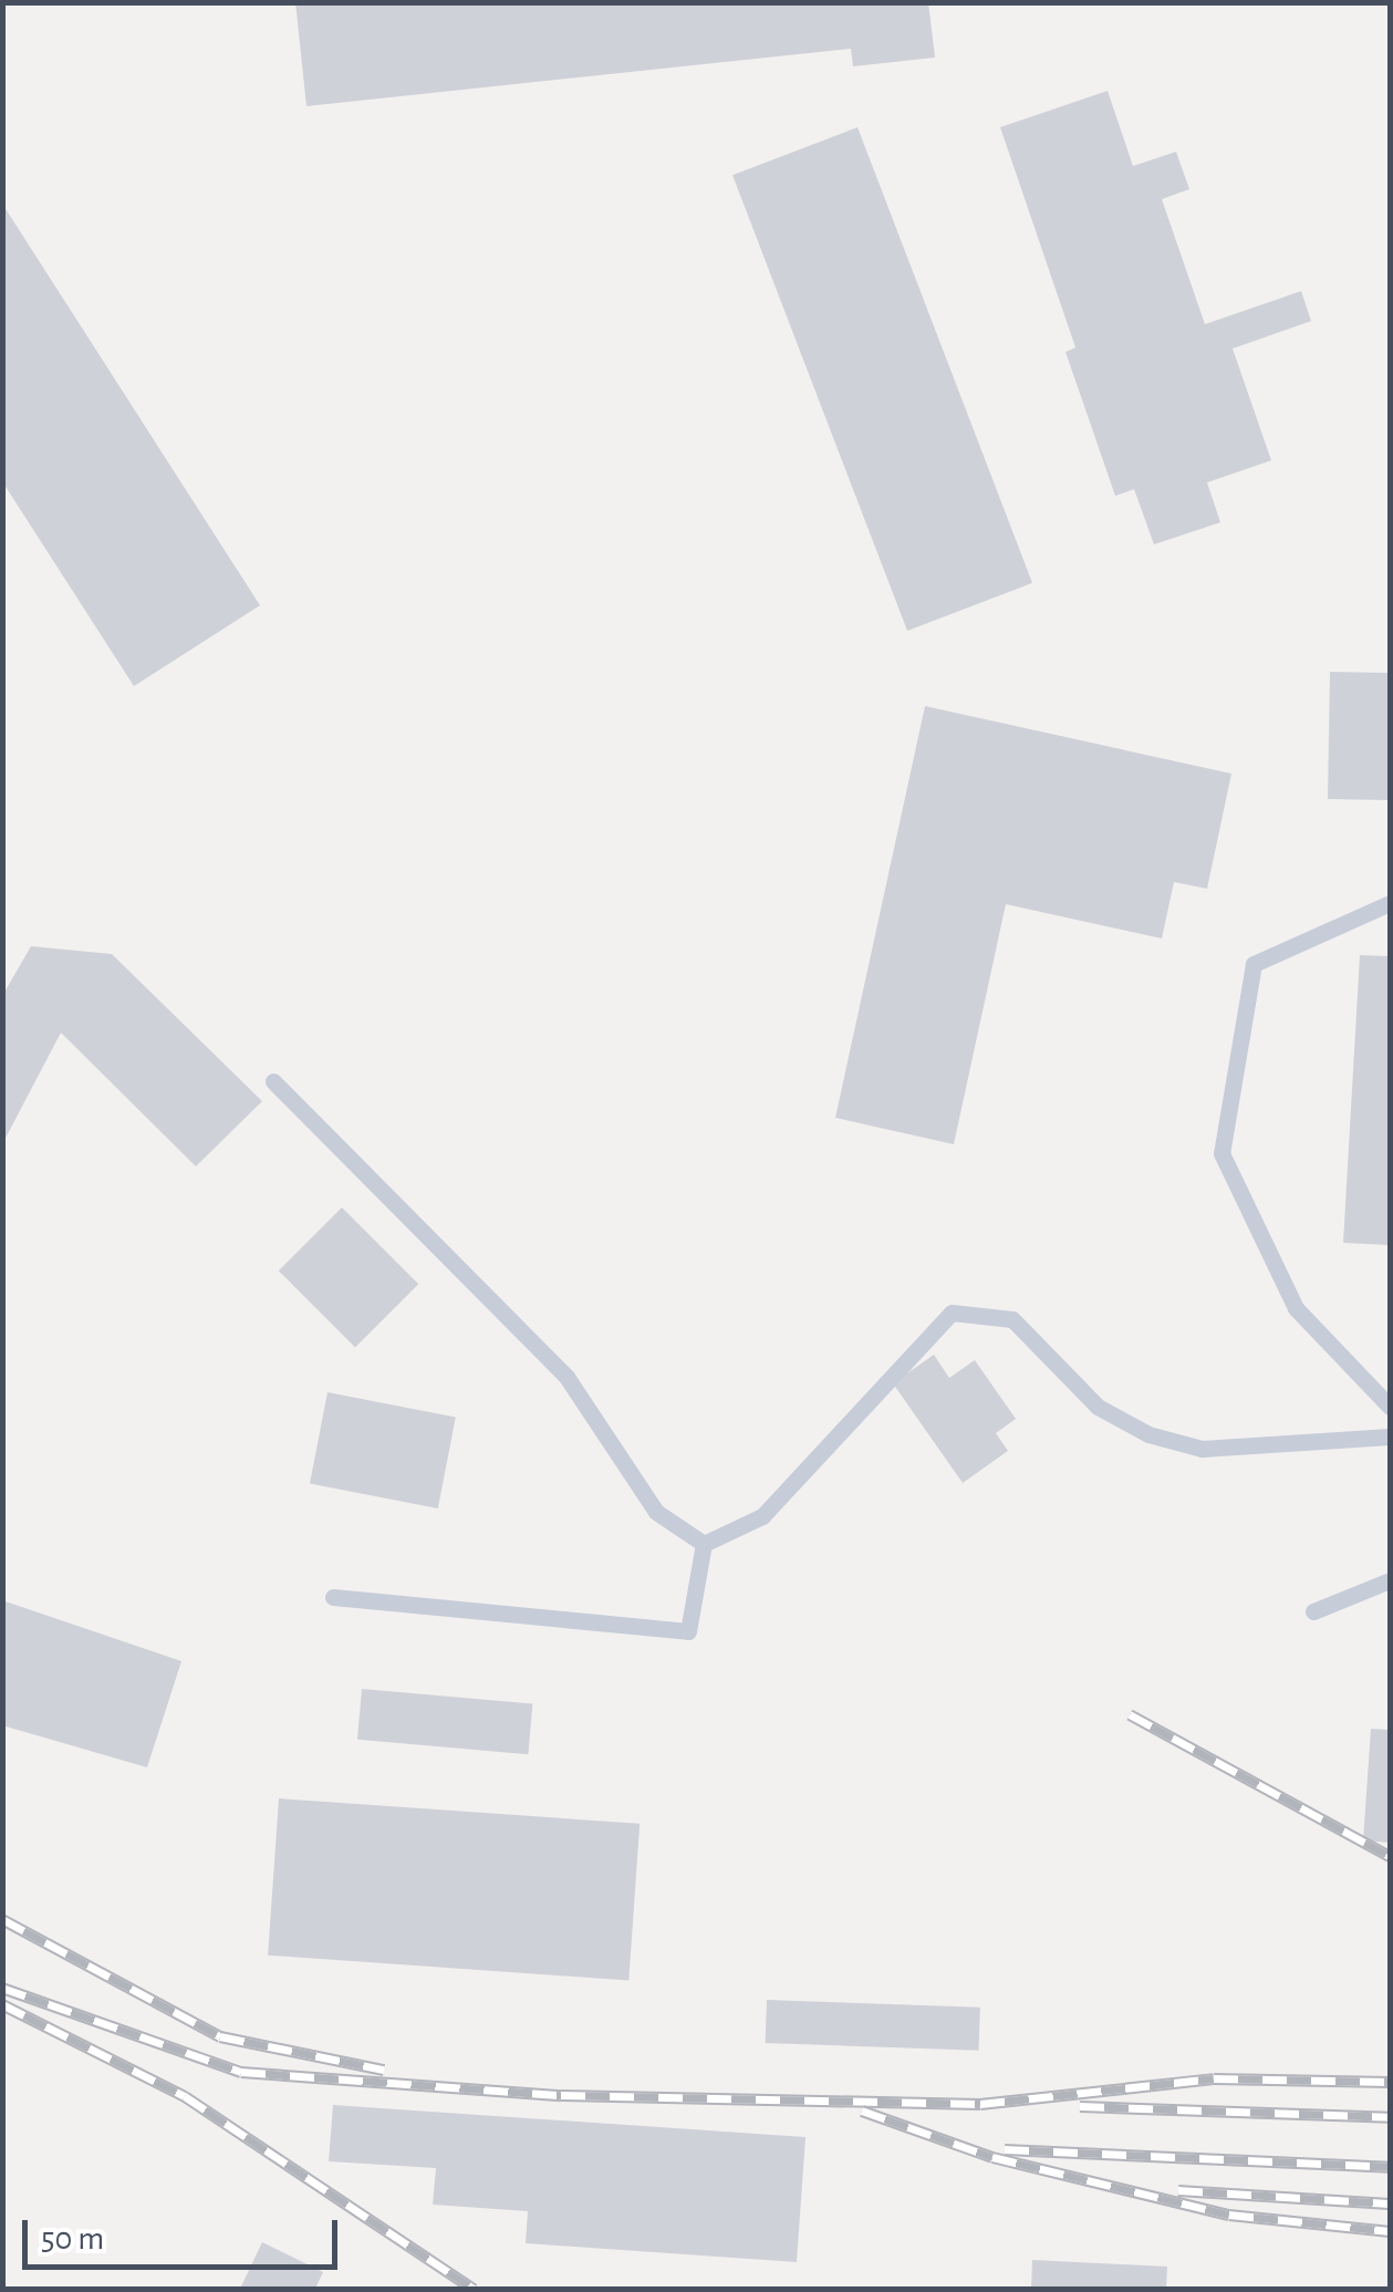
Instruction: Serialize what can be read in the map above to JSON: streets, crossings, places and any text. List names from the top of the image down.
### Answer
{
  "scale_bar": "50 m"
}
